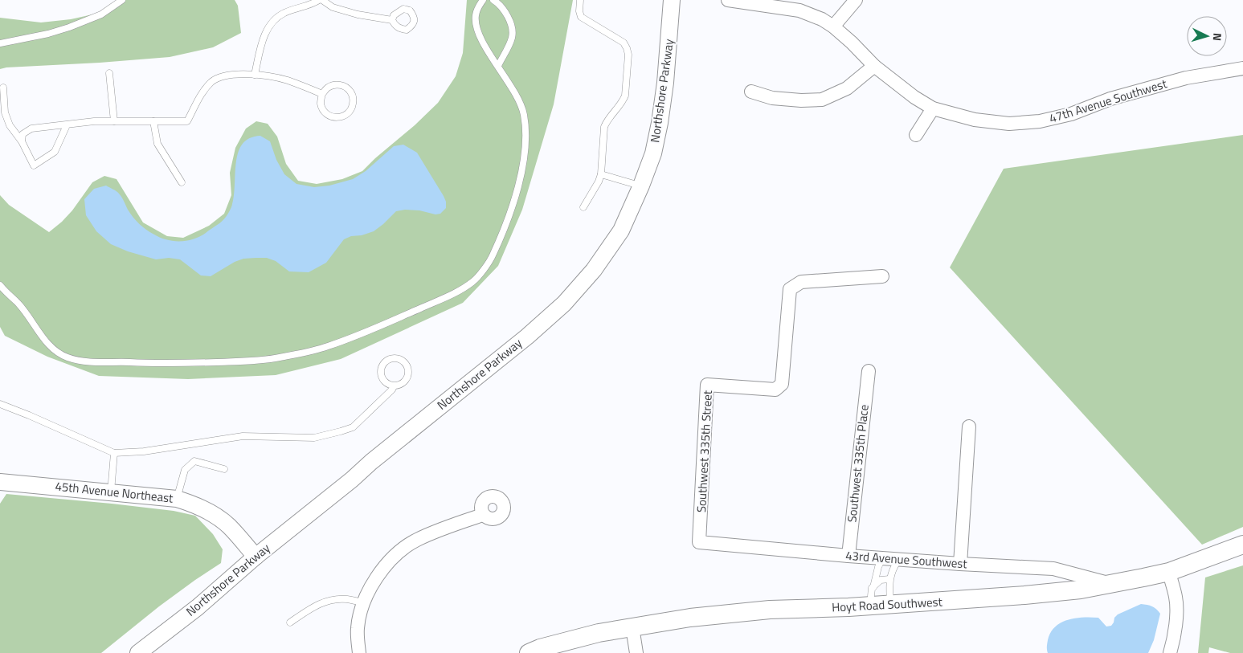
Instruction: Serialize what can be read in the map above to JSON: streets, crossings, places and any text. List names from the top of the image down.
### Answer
{
  "streets": {
    "main road": ["Hoyt Road Southwest"],
    "street": [
      "Northshore Parkway",
      "47th Avenue Southwest",
      "Southwest 335th Street",
      "Southwest 335th Place",
      "45th Avenue Northeast",
      "43rd Avenue Southwest"
    ]
  },
  "crossings": [
    ["Northshore Parkway", "45th Avenue Northeast"],
    ["Southwest 335th Street", "43rd Avenue Southwest"],
    ["Southwest 335th Place", "43rd Avenue Southwest"],
    ["43rd Avenue Southwest", "Hoyt Road Southwest"]
  ],
  "north": "right"
}
